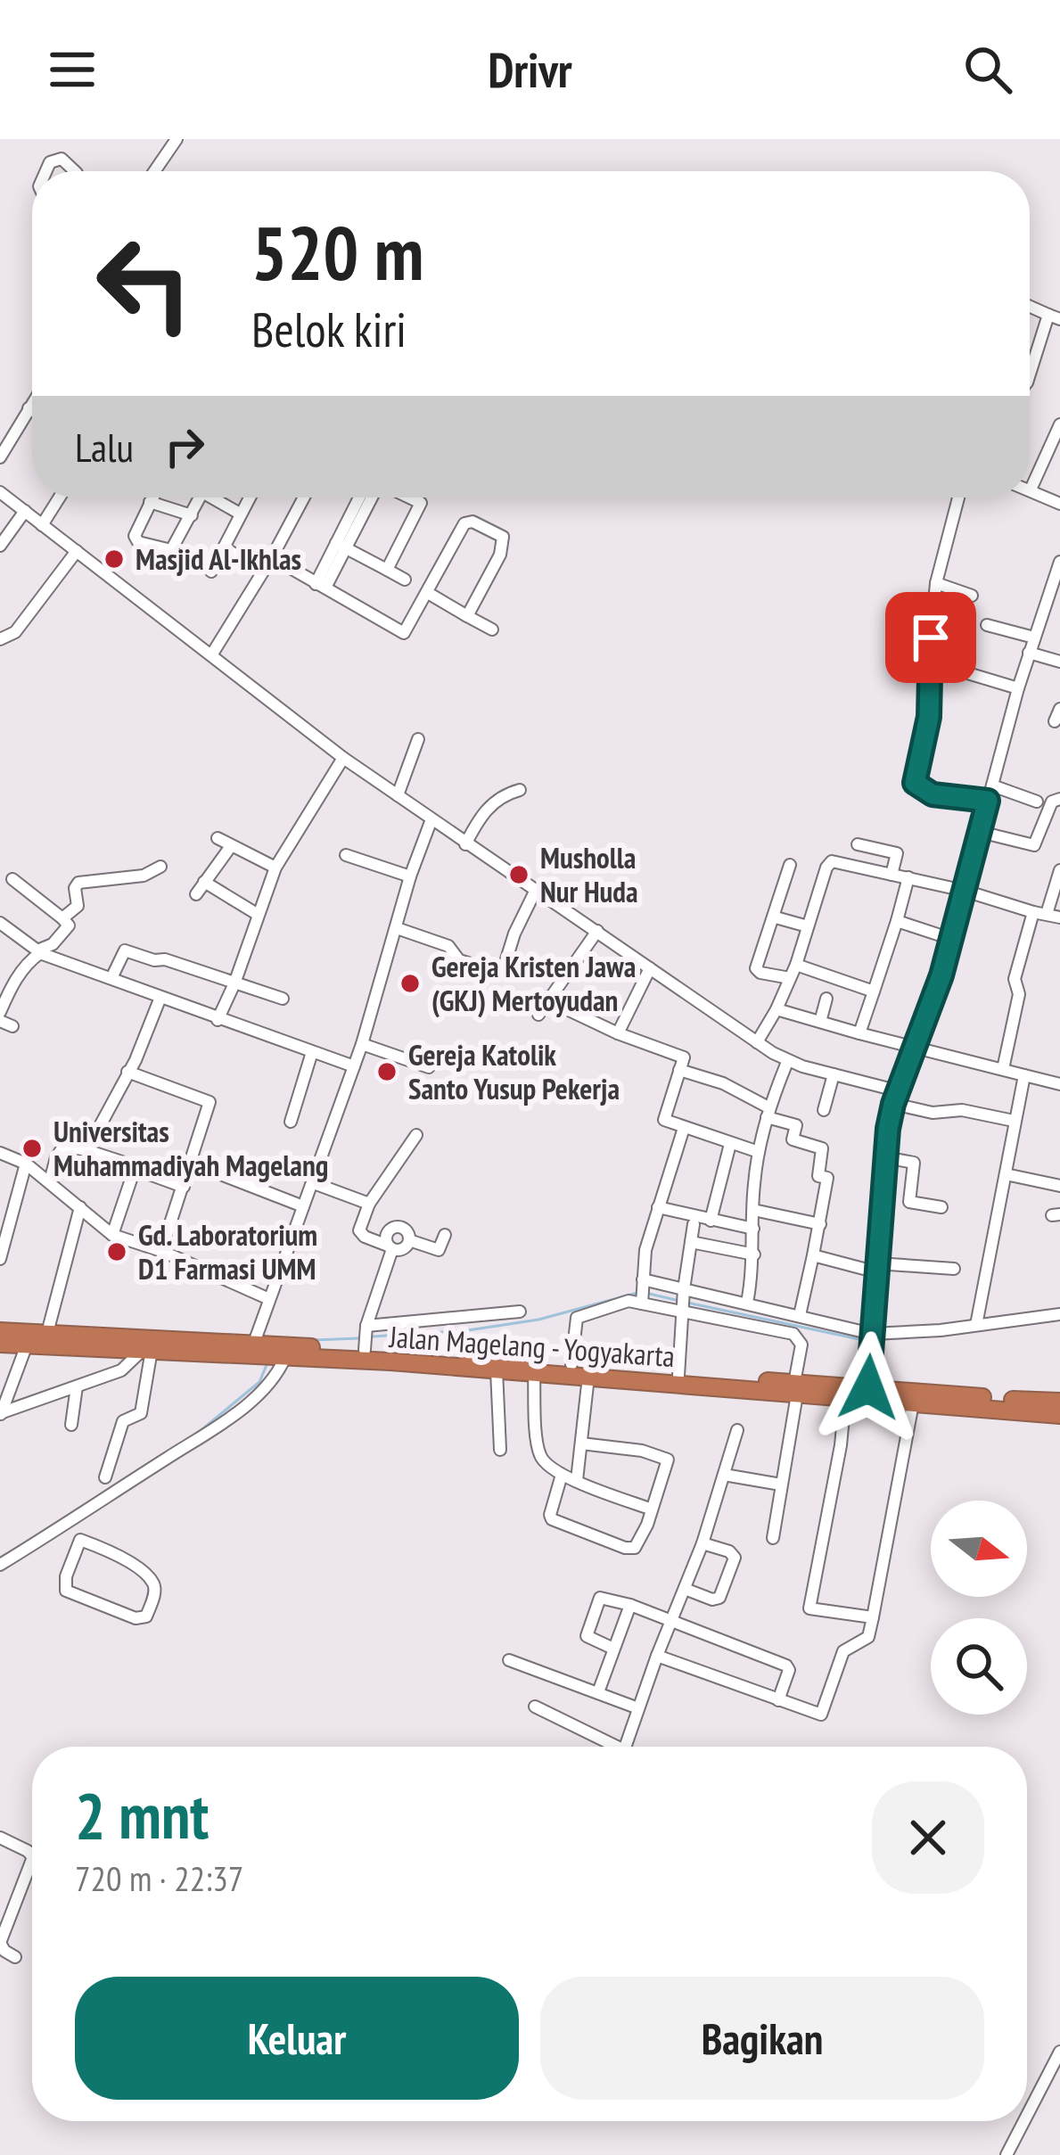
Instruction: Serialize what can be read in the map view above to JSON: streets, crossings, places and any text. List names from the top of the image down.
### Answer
{
  "streets": {
    "highway": ["Jalan Magelang - Yogyakarta"]
  },
  "places": [
    "Masjid Al-Ikhlas",
    "Musholla Nur Huda",
    "Gereja Kristen Jawa (GKJ) Mertoyudan",
    "Gereja Katolik Santo Yusup Pekerja",
    "Universitas Muhammadiyah Magelang",
    "Gd. Laboratorium D1 Farmasi UMM"
  ],
  "north": "right",
  "page": {
    "header": "Drivr",
    "turn": ["520 m", "Belok kiri"],
    "then": "Lalu",
    "heading": ["2 mnt", "720 m · 22:37"],
    "buttons": ["Keluar", "Bagikan"]
  }
}
